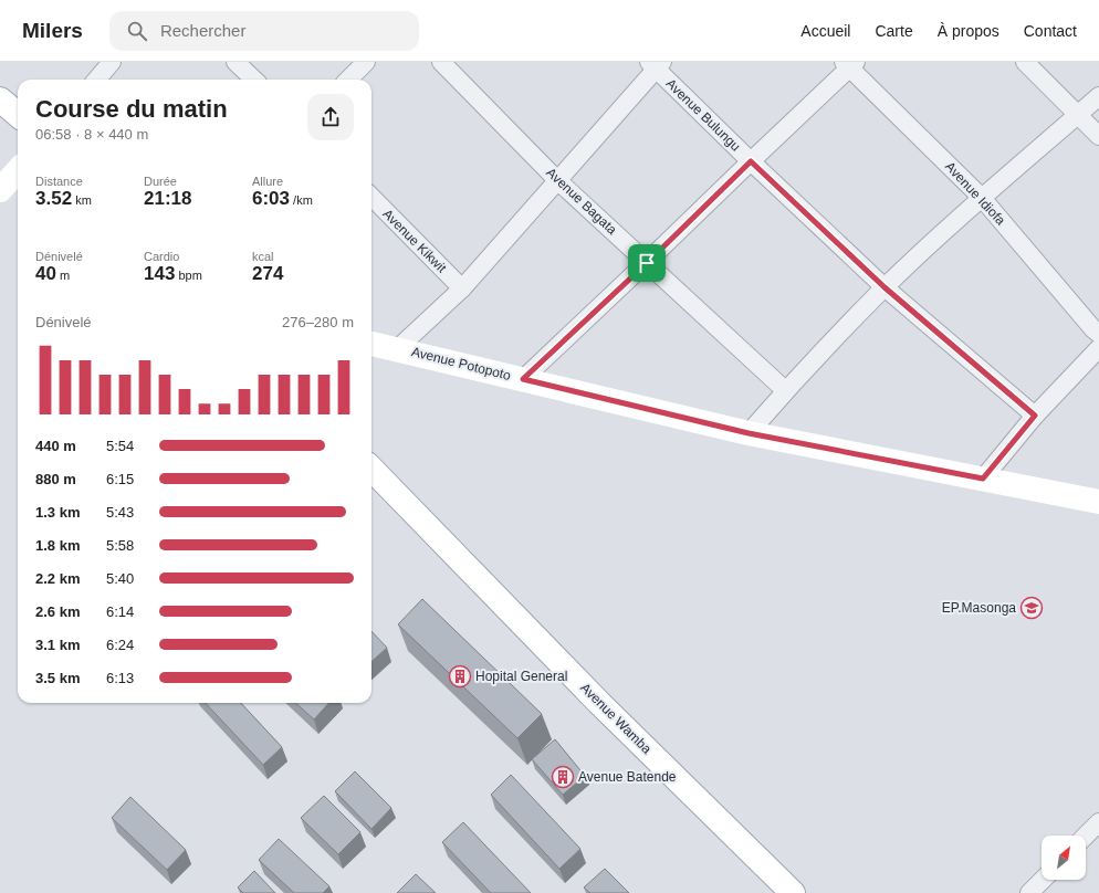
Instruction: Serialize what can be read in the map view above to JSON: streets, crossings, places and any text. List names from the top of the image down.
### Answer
{
  "streets": {
    "street": [
      "Avenue Bulungu",
      "Avenue Idiofa",
      "Avenue Bagata",
      "Avenue Kikwit",
      "Avenue Potopoto",
      "Avenue Wamba"
    ]
  },
  "places": {
    "school or university": ["EP.Masonga"],
    "building": ["Hopital General", "Avenue Batende"]
  },
  "north": "top right",
  "page": {
    "header": "Milers",
    "search": "Rechercher",
    "nav": [
      "Accueil",
      "Carte",
      "À propos",
      "Contact"
    ],
    "heading": ["Course du matin", "06:58 · 8 × 440 m"],
    "stats": [
      ["Distance", "3.52 km"],
      ["Durée", "21:18"],
      ["Allure", "6:03 /km"],
      ["Dénivelé", "40 m"],
      ["Cardio", "143 bpm"],
      ["kcal", "274"]
    ],
    "chart": ["Dénivelé", "276–280 m"],
    "list": [
      {
        "name": "440 m",
        "note": "5:54"
      },
      {
        "name": "880 m",
        "note": "6:15"
      },
      {
        "name": "1.3 km",
        "note": "5:43"
      },
      {
        "name": "1.8 km",
        "note": "5:58"
      },
      {
        "name": "2.2 km",
        "note": "5:40"
      },
      {
        "name": "2.6 km",
        "note": "6:14"
      },
      {
        "name": "3.1 km",
        "note": "6:24"
      },
      {
        "name": "3.5 km",
        "note": "6:13"
      }
    ]
  }
}
